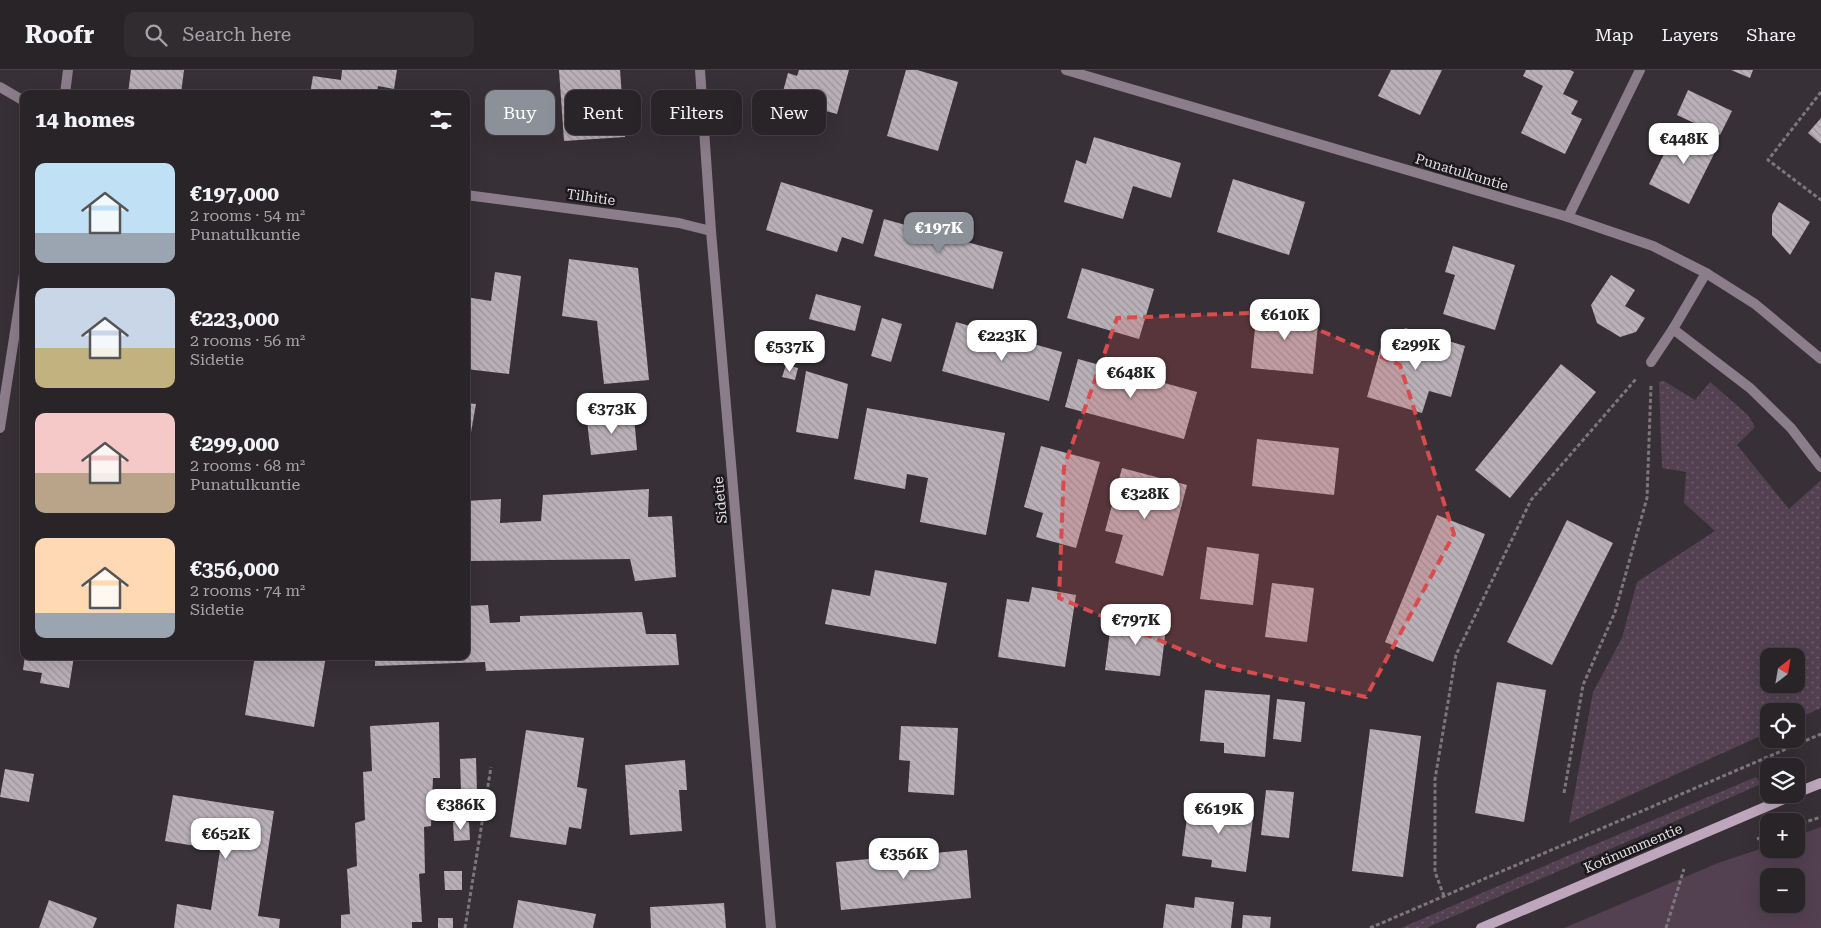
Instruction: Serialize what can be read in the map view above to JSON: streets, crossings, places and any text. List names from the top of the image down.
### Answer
{
  "streets": {
    "main road": ["Kotinummentie"],
    "street": ["Punatulkuntie", "Tilhitie", "Sidetie"]
  },
  "crossings": [
    ["Tilhitie", "Sidetie"]
  ],
  "north": "top right",
  "page": {
    "header": "Roofr",
    "search": "Search here",
    "nav": ["Map", "Layers", "Share"],
    "chip": [
      "Buy",
      "Rent",
      "Filters",
      "New"
    ],
    "heading": "14 homes",
    "price": [
      "€448K",
      "€197K",
      "€610K",
      "€223K",
      "€299K",
      "€537K",
      "€648K",
      "€373K",
      "€328K",
      "€797K",
      "€386K",
      "€619K",
      "€652K",
      "€356K"
    ],
    "list": [
      {
        "name": "€197,000",
        "note": "2 rooms · 54 m² · Punatulkuntie"
      },
      {
        "name": "€223,000",
        "note": "2 rooms · 56 m² · Sidetie"
      },
      {
        "name": "€299,000",
        "note": "2 rooms · 68 m² · Punatulkuntie"
      },
      {
        "name": "€356,000",
        "note": "2 rooms · 74 m² · Sidetie"
      }
    ],
    "map_buttons": ["+", "−"]
  }
}
